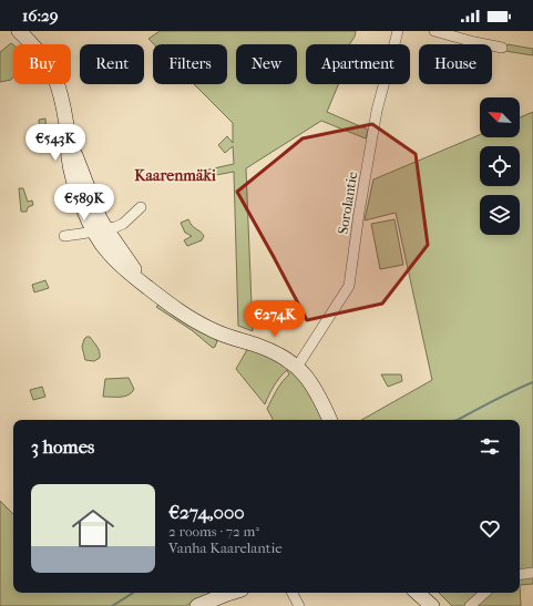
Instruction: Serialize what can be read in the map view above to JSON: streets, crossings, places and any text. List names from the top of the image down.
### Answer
{
  "streets": {
    "street": ["Sorolantie"]
  },
  "districts": ["Kaarenmäki"],
  "north": "top left",
  "page": {
    "status": "16:29",
    "chip": [
      "Buy",
      "Rent",
      "Filters",
      "New",
      "Apartment",
      "House"
    ],
    "price": ["€543K", "€589K", "€274K"],
    "heading": "3 homes",
    "list": [
      {
        "name": "€274,000",
        "note": "2 rooms · 72 m² · Vanha Kaarelantie"
      }
    ]
  }
}
